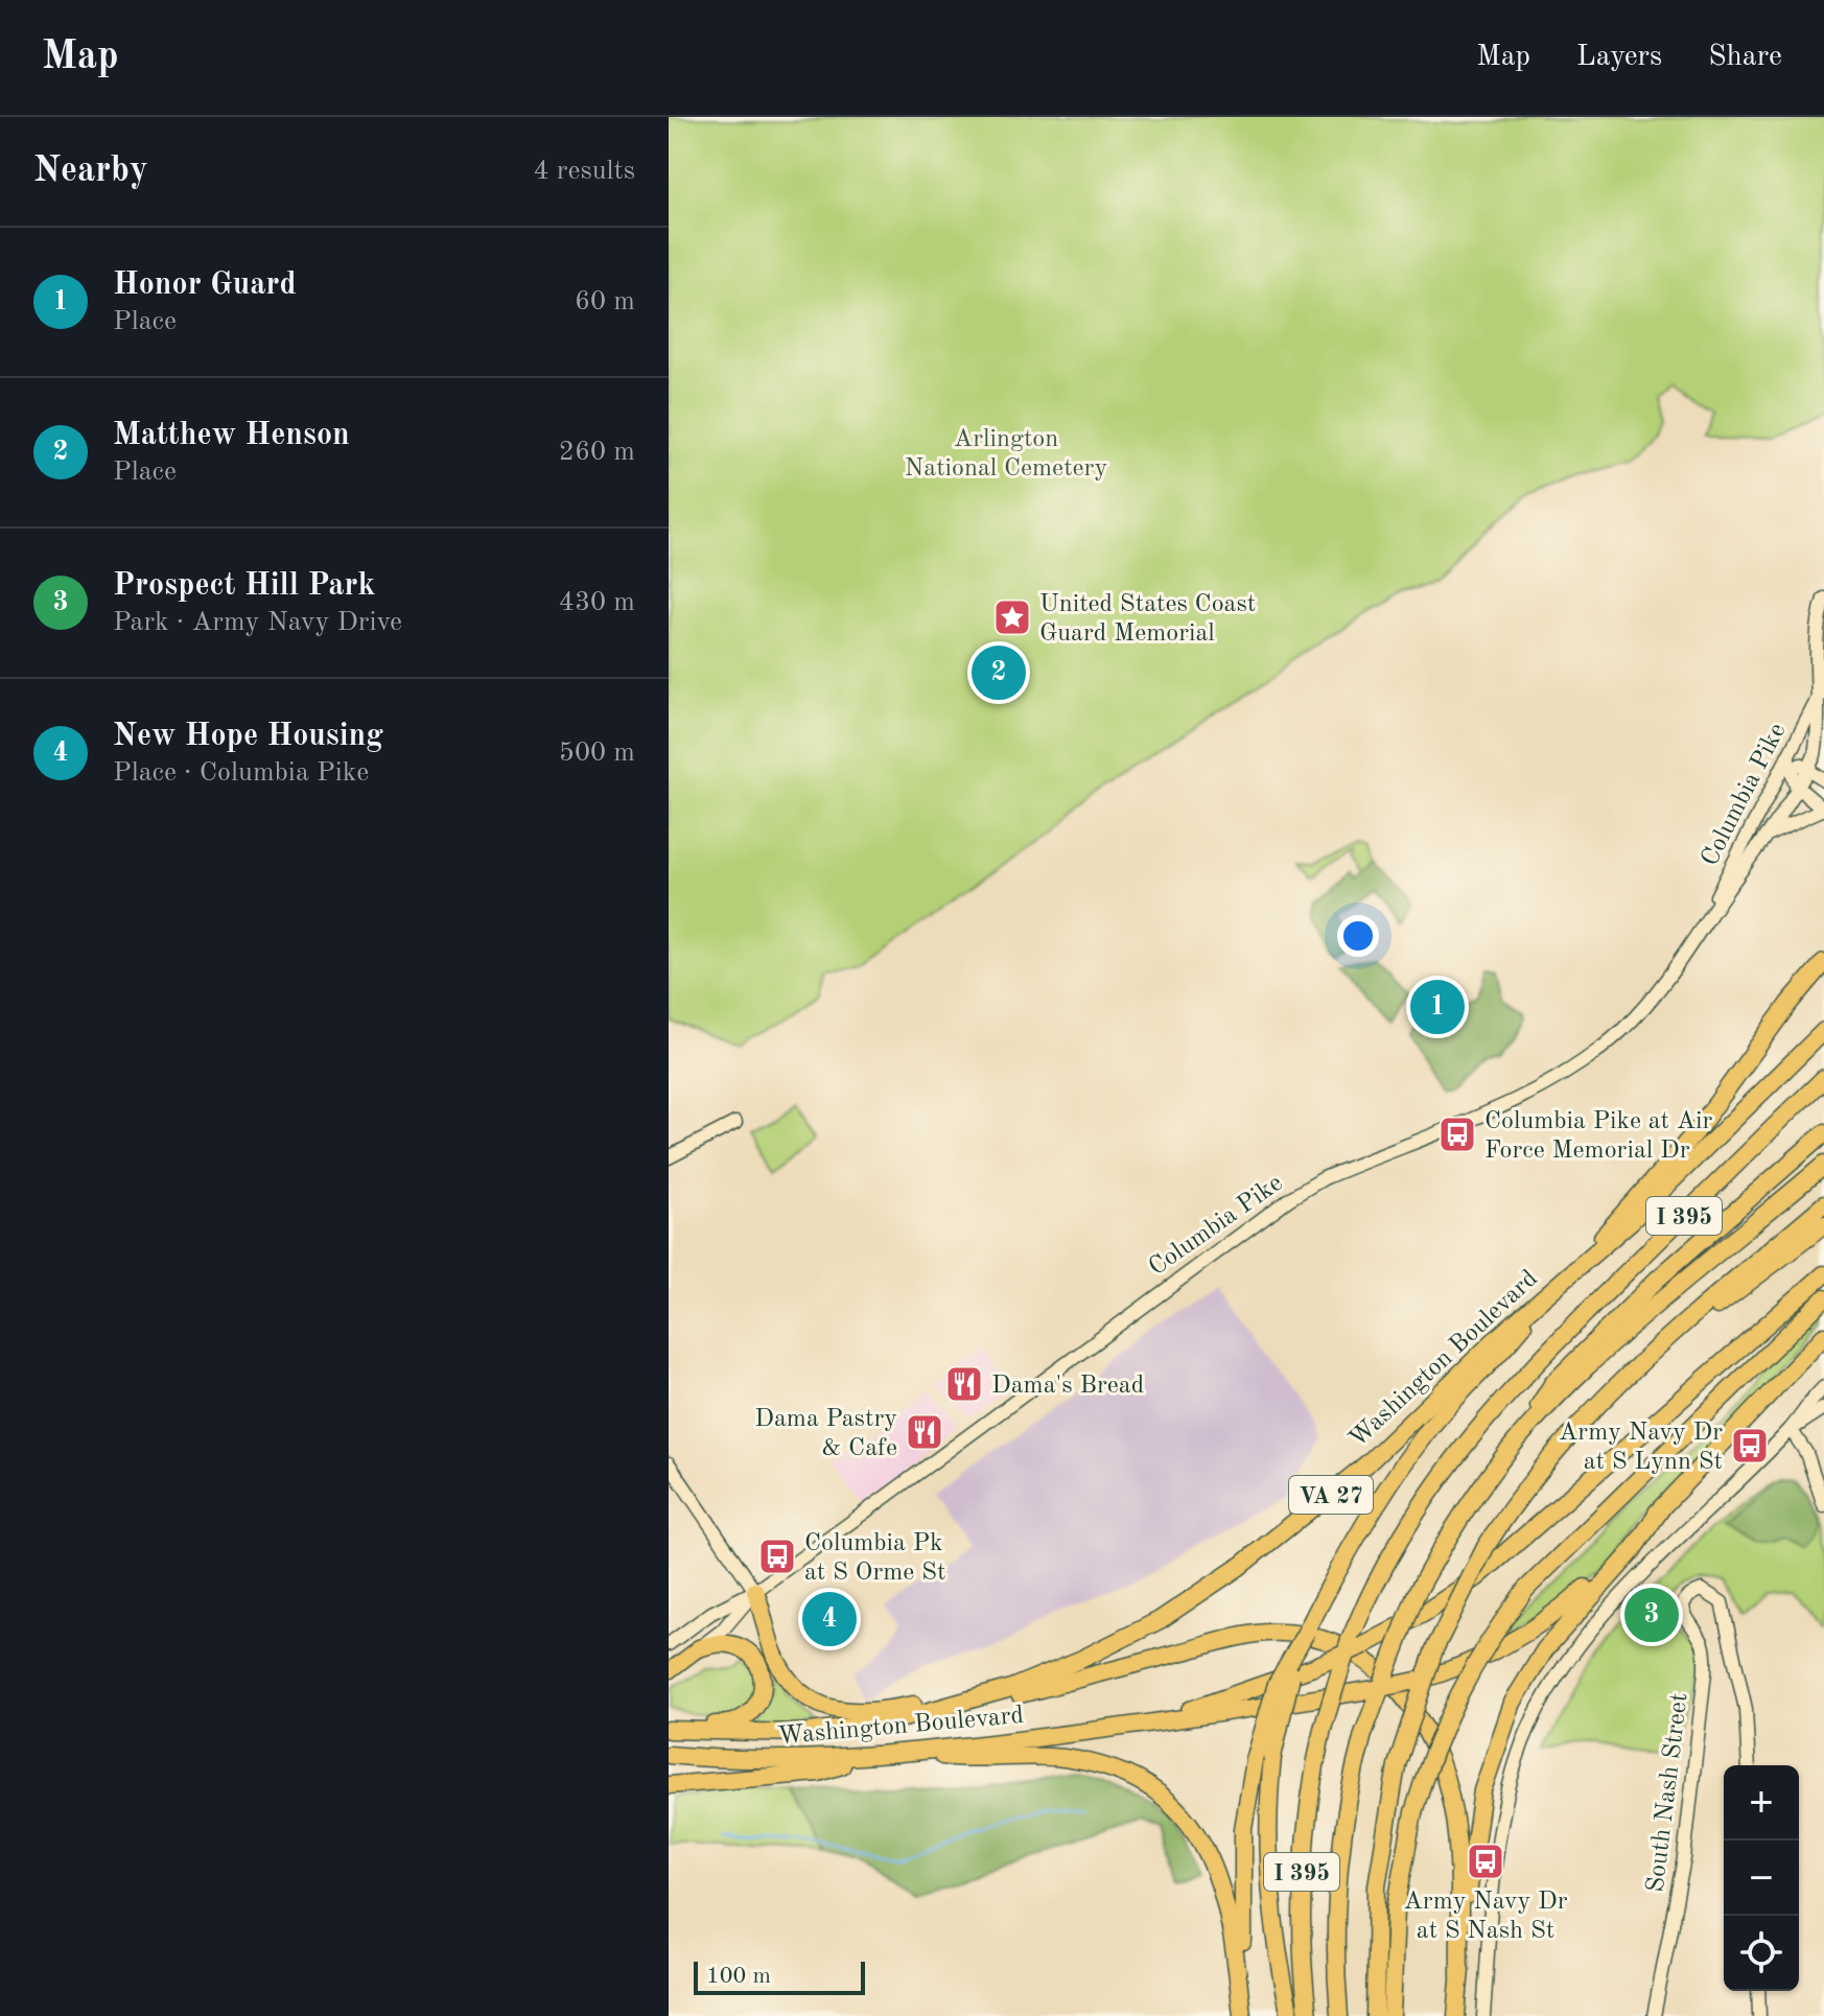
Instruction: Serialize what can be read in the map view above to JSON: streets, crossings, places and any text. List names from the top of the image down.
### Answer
{
  "streets": {
    "highway": ["I 395", "Washington Boulevard", "VA 27"],
    "main road": ["Columbia Pike", "South Nash Street"]
  },
  "crossings": [
    ["Washington Boulevard", "VA 27"]
  ],
  "parks": ["Arlington National Cemetery"],
  "places": {
    "place": ["United States Coast Guard Memorial"],
    "bus stop": [
      "Columbia Pike at Air Force Memorial Dr",
      "Army Navy Dr at S Lynn St",
      "Columbia Pk at S Orme St",
      "Army Navy Dr at S Nash St"
    ],
    "restaurant": ["Dama's Bread", "Dama Pastry & Cafe"]
  },
  "scale_bar": "100 m",
  "page": {
    "header": "Map",
    "nav": ["Map", "Layers", "Share"],
    "heading": ["Nearby", "4 results"],
    "list": [
      {
        "mark": "1",
        "name": "Honor Guard",
        "note": "Place",
        "value": "60 m"
      },
      {
        "mark": "2",
        "name": "Matthew Henson",
        "note": "Place",
        "value": "260 m"
      },
      {
        "mark": "3",
        "name": "Prospect Hill Park",
        "note": "Park · Army Navy Drive",
        "value": "430 m"
      },
      {
        "mark": "4",
        "name": "New Hope Housing",
        "note": "Place · Columbia Pike",
        "value": "500 m"
      }
    ],
    "pins": [
      "2",
      "1",
      "3",
      "4"
    ],
    "map_buttons": ["+", "−"],
    "scale": "100 m"
  }
}
